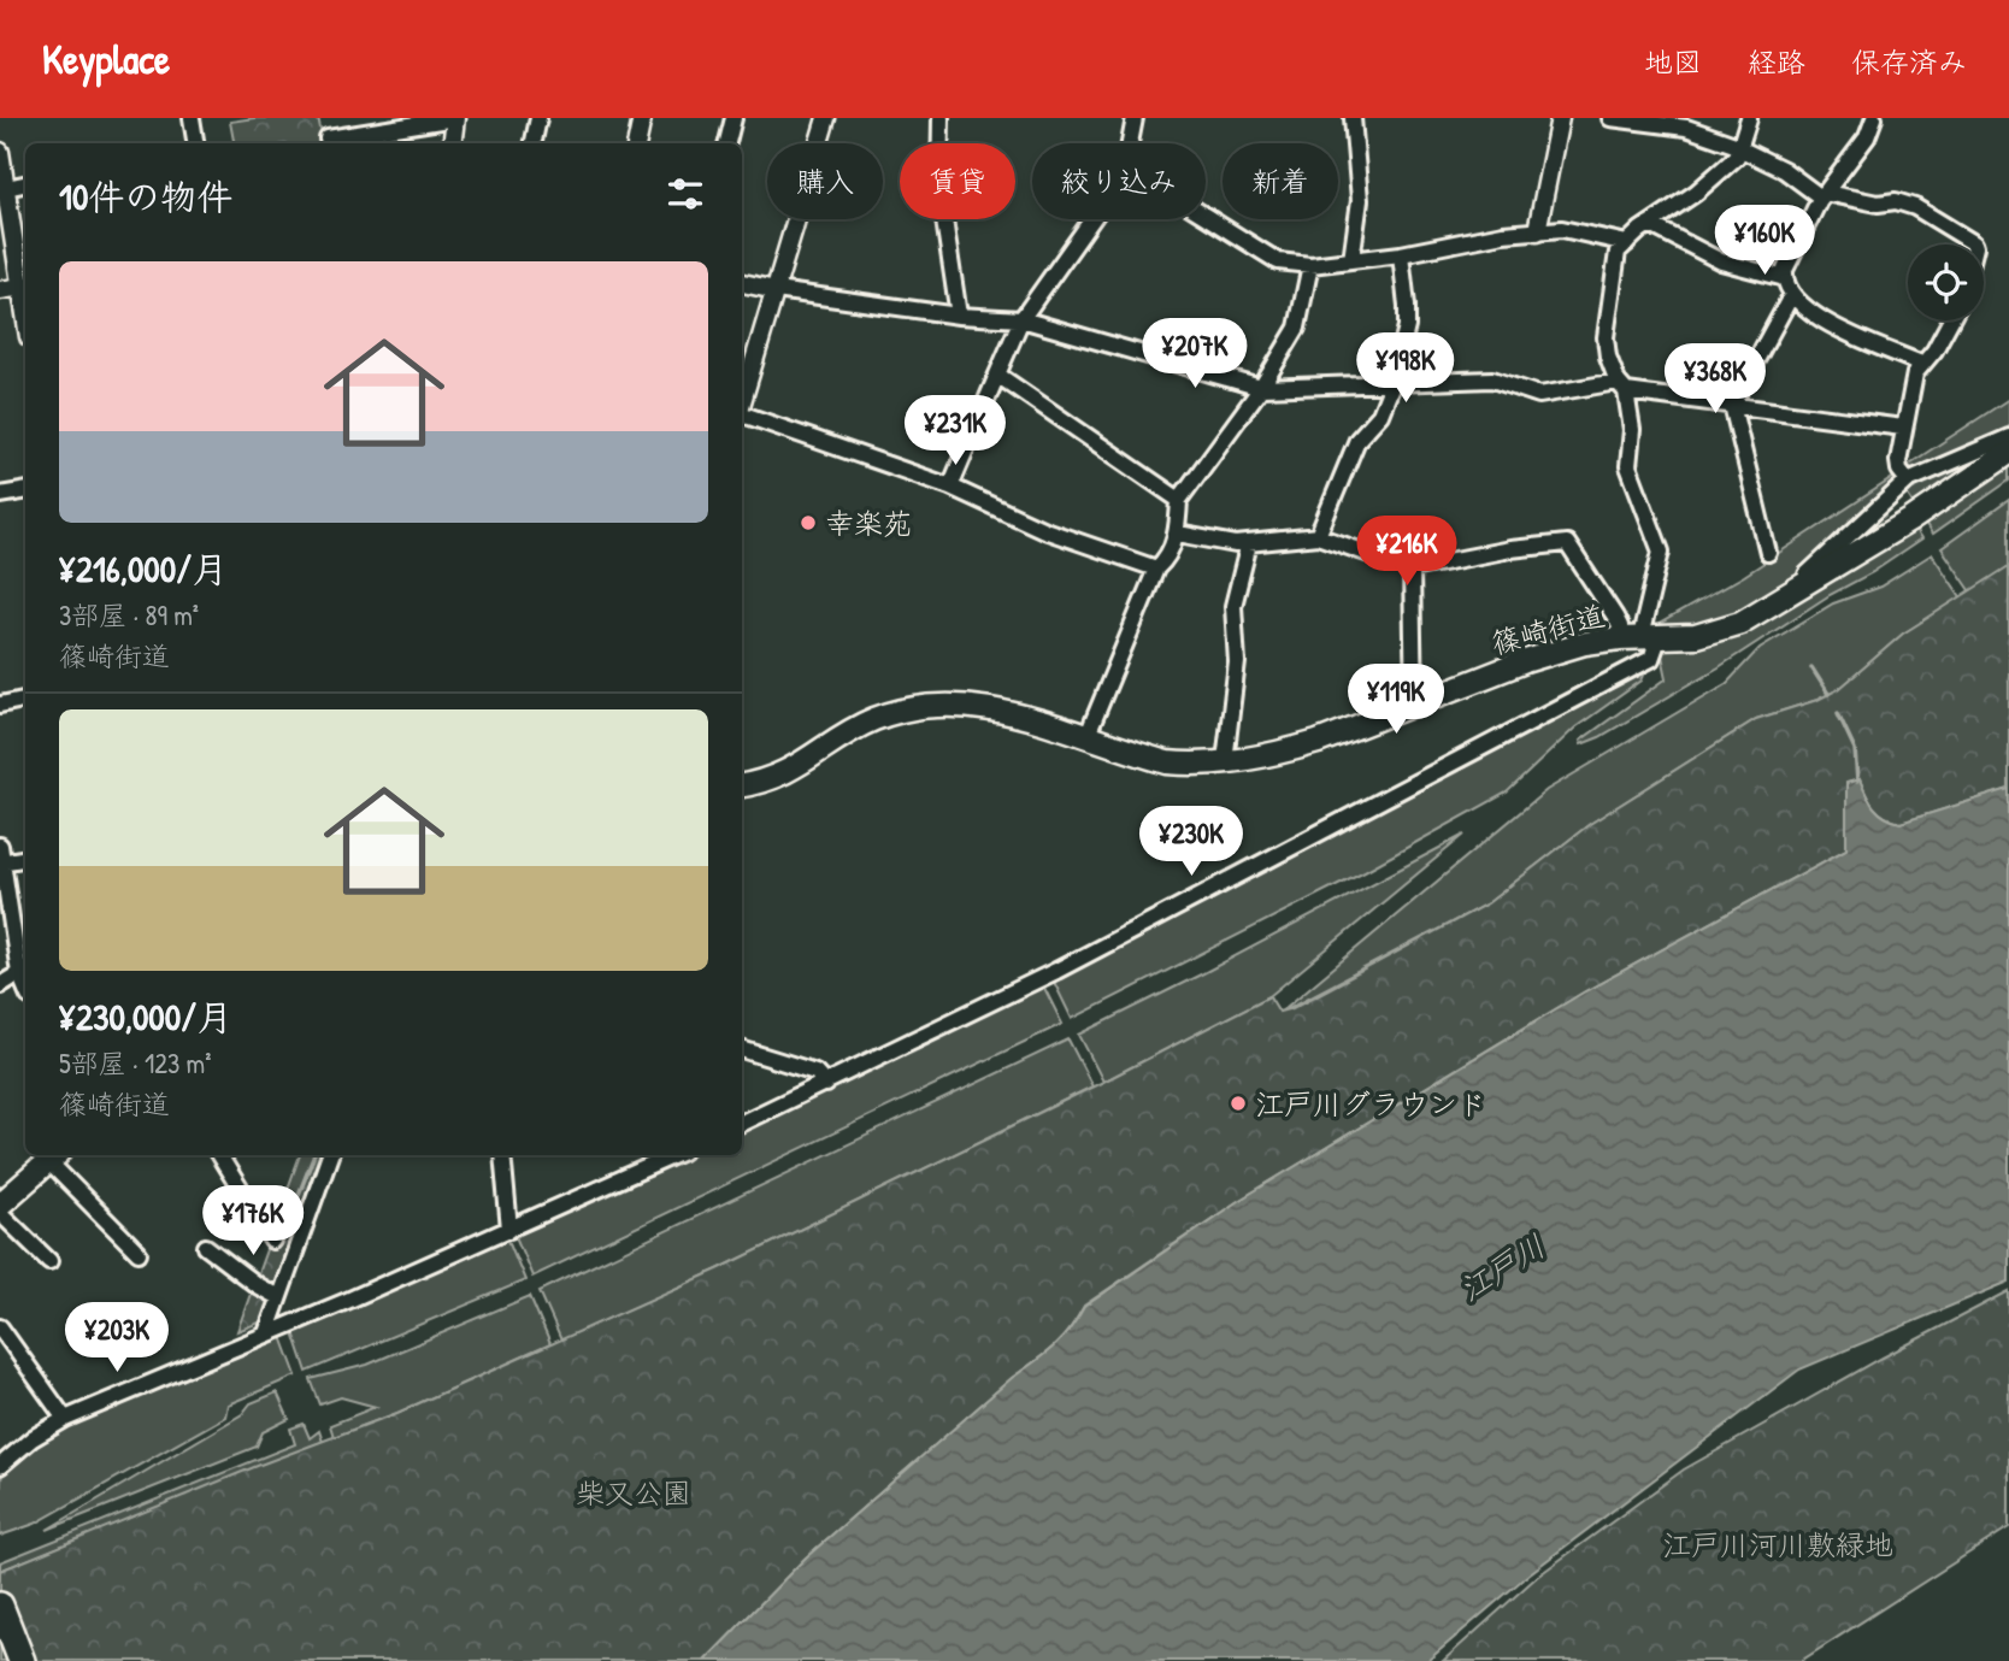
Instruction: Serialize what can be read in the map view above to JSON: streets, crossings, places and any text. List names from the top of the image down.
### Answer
{
  "streets": {
    "main road": ["篠崎街道"]
  },
  "water": ["江戸川"],
  "parks": ["柴又公園", "江戸川河川敷緑地"],
  "places": ["幸楽苑", "江戸川グラウンド"],
  "page": {
    "header": "Keyplace",
    "nav": ["地図", "経路", "保存済み"],
    "chip": [
      "購入",
      "賃貸",
      "絞り込み",
      "新着"
    ],
    "heading": "10件の物件",
    "price": [
      "¥160K",
      "¥207K",
      "¥198K",
      "¥368K",
      "¥231K",
      "¥216K",
      "¥119K",
      "¥230K",
      "¥176K",
      "¥203K"
    ],
    "list": [
      {
        "name": "¥216,000/月",
        "note": "3部屋 · 89 m² · 篠崎街道"
      },
      {
        "name": "¥230,000/月",
        "note": "5部屋 · 123 m² · 篠崎街道"
      }
    ]
  }
}
